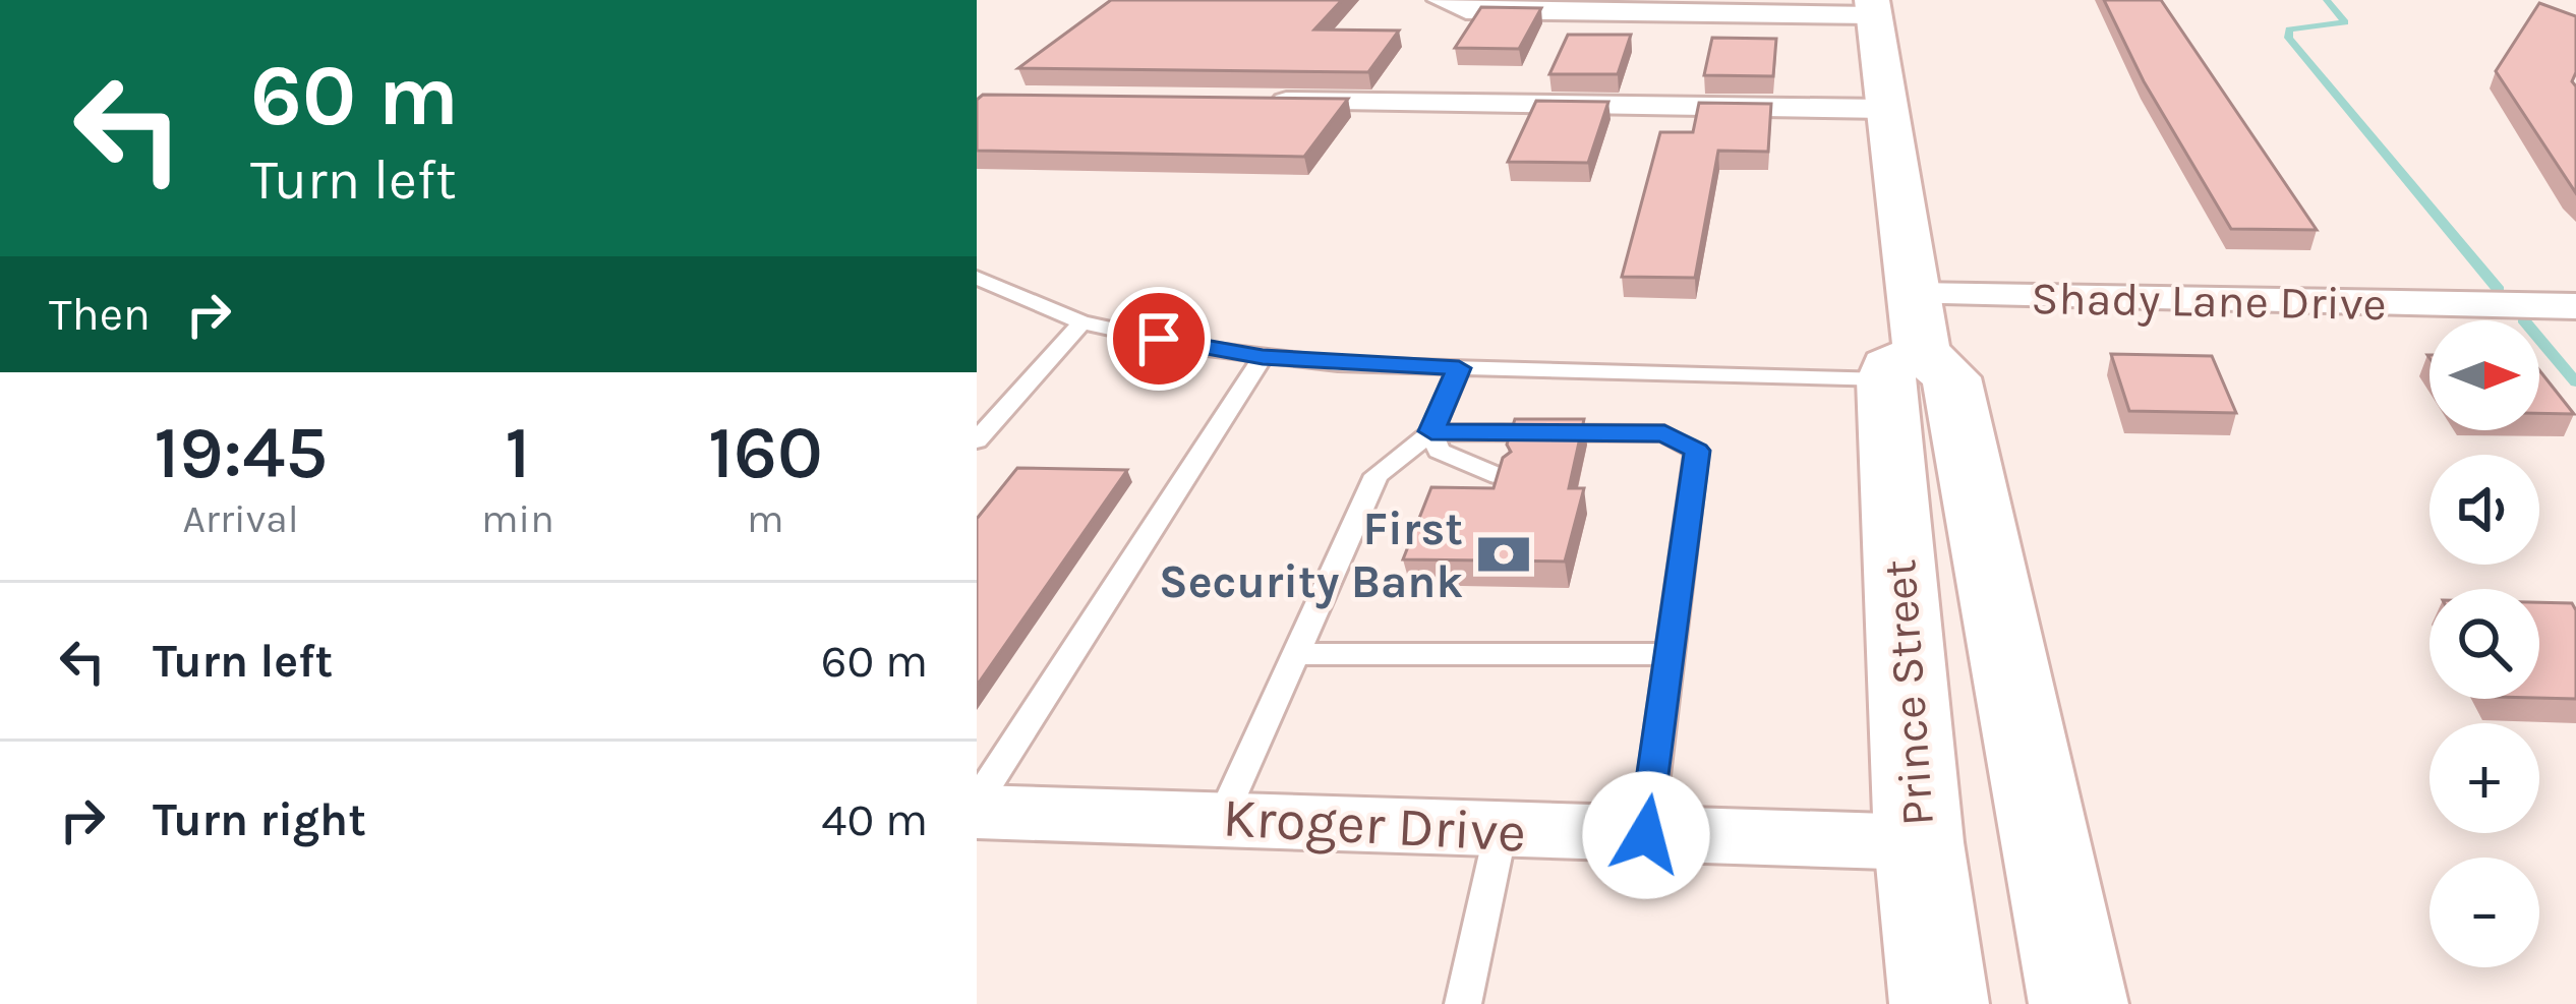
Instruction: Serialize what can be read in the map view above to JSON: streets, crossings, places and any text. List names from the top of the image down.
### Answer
{
  "streets": {
    "main road": ["Prince Street"],
    "street": ["Shady Lane Drive", "Kroger Drive"]
  },
  "crossings": [
    ["Shady Lane Drive", "Prince Street"],
    ["Prince Street", "Kroger Drive"]
  ],
  "places": {
    "bank": ["First Security Bank"]
  },
  "north": "right",
  "page": {
    "turn": ["60 m", "Turn left"],
    "then": "Then",
    "map_buttons": ["+", "−"],
    "eta": [
      "19:45",
      "Arrival",
      "1",
      "min",
      "160",
      "m"
    ],
    "list": [
      {
        "name": "Turn left",
        "value": "60 m"
      },
      {
        "name": "Turn right",
        "value": "40 m"
      }
    ]
  }
}
